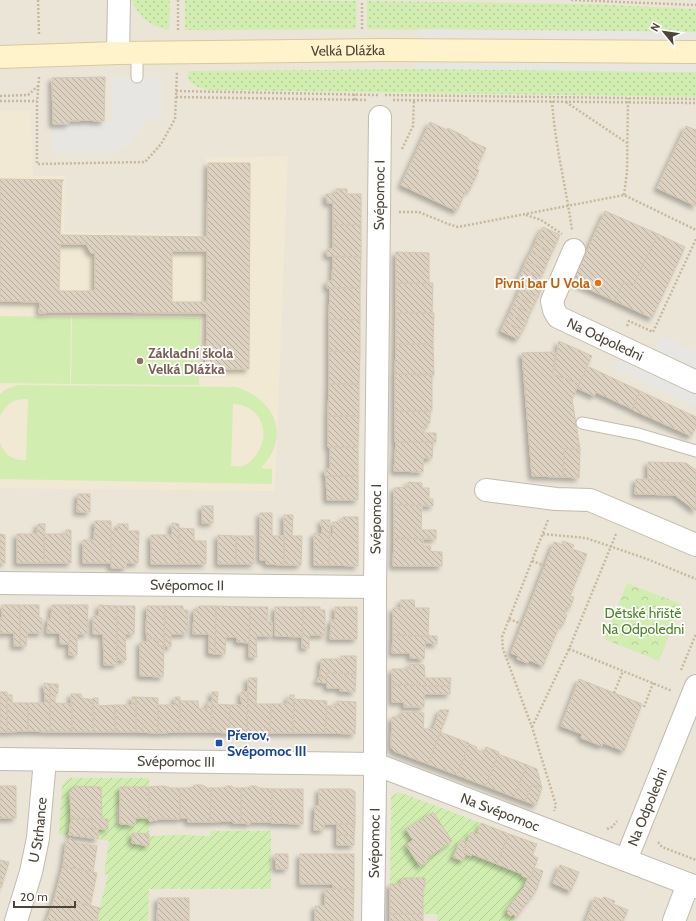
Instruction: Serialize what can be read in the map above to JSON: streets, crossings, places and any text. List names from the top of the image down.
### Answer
{
  "streets": {
    "street": [
      "Velká Dlážka",
      "Svépomoc I",
      "Na Odpoledni",
      "Svépomoc II",
      "Svépomoc III",
      "Na Svépomoc",
      "U Strhance"
    ]
  },
  "crossings": [
    ["Svépomoc I", "Svépomoc II"],
    ["Svépomoc I", "Svépomoc III"],
    ["Svépomoc I", "Na Svépomoc"],
    ["Na Odpoledni", "Na Svépomoc"],
    ["Svépomoc III", "Na Svépomoc"],
    ["Svépomoc III", "U Strhance"]
  ],
  "parks": ["Dětské hřiště Na Odpoledni"],
  "places": {
    "other": ["Pivní bar U Vola", "Základní škola Velká Dlážka"],
    "transit": ["Přerov, Svépomoc III"]
  },
  "scale_bar": "20 m",
  "north": "top left"
}
